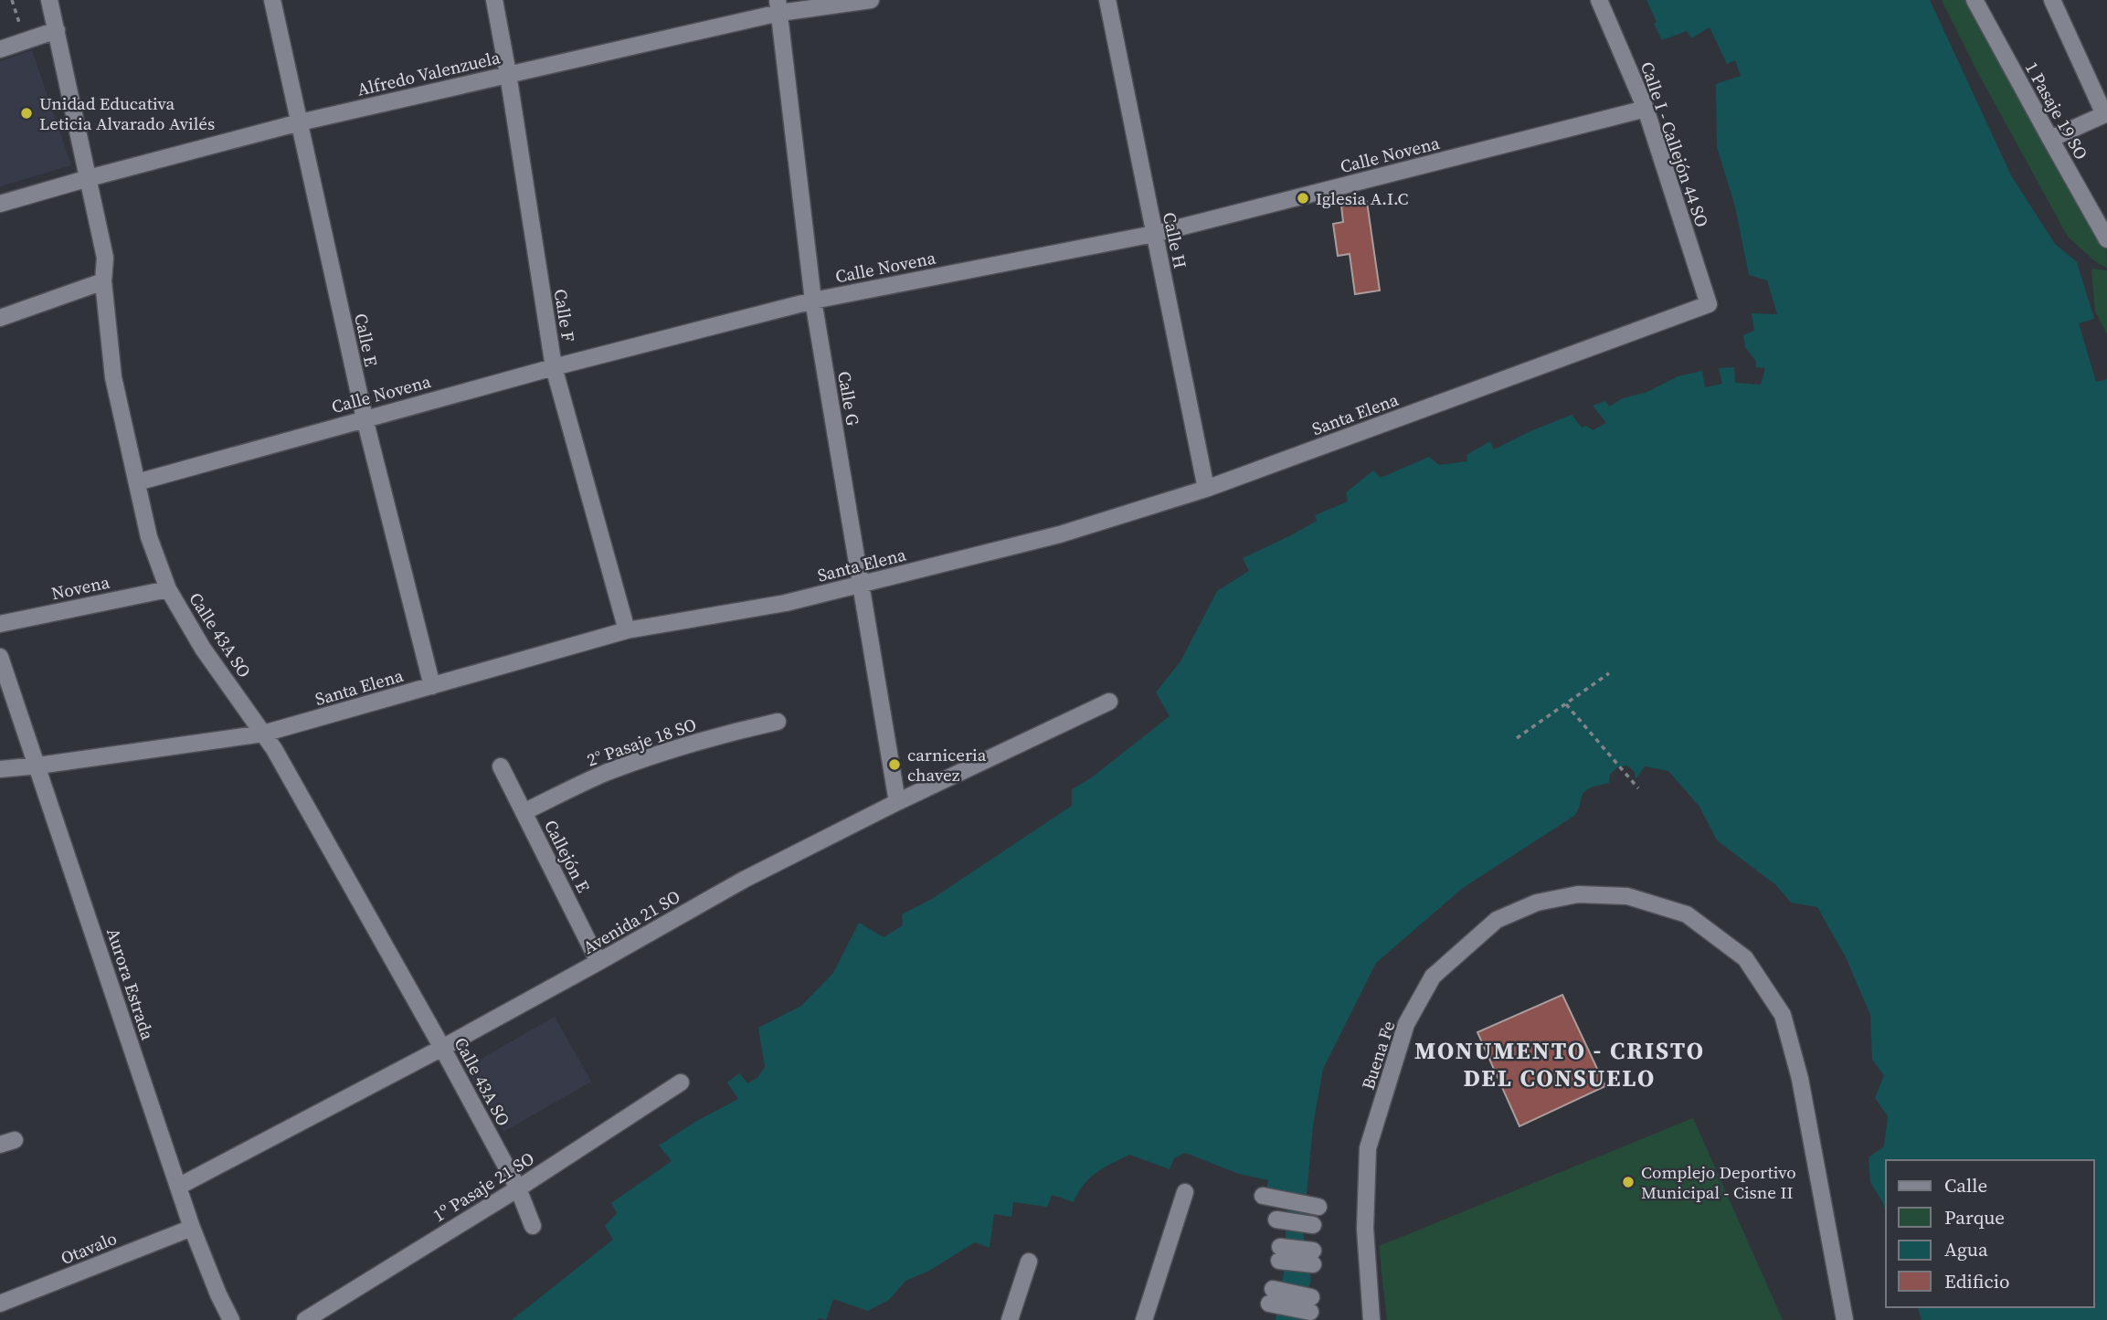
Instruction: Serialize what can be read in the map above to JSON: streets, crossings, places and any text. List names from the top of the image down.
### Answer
{
  "streets": {
    "street": [
      "Alfredo Valenzuela",
      "1 Pasaje 19 SO",
      "Calle I - Callejón 44 SO",
      "Calle Novena",
      "Calle H",
      "Calle F",
      "Calle E",
      "Calle G",
      "Santa Elena",
      "Novena",
      "Calle 43A SO",
      "2° Pasaje 18 SO",
      "Callejón E",
      "Avenida 21 SO",
      "Aurora Estrada",
      "Buena Fe",
      "1º Pasaje 21 SO",
      "Otavalo"
    ]
  },
  "crossings": [
    ["Alfredo Valenzuela", "Calle F"],
    ["Alfredo Valenzuela", "Calle E"],
    ["Alfredo Valenzuela", "Calle G"],
    ["Alfredo Valenzuela", "Calle 43A SO"],
    ["Calle I - Callejón 44 SO", "Calle Novena"],
    ["Calle I - Callejón 44 SO", "Santa Elena"],
    ["Calle Novena", "Calle H"],
    ["Calle Novena", "Calle F"],
    ["Calle Novena", "Calle E"],
    ["Calle Novena", "Calle G"],
    ["Calle Novena", "Calle 43A SO"],
    ["Calle H", "Santa Elena"],
    ["Calle F", "Santa Elena"],
    ["Calle E", "Santa Elena"],
    ["Calle G", "Santa Elena"],
    ["Calle G", "Avenida 21 SO"],
    ["Santa Elena", "Calle 43A SO"],
    ["Santa Elena", "Aurora Estrada"],
    ["Novena", "Calle 43A SO"],
    ["Calle 43A SO", "Avenida 21 SO"],
    ["Calle 43A SO", "1º Pasaje 21 SO"],
    ["2° Pasaje 18 SO", "Callejón E"],
    ["Callejón E", "Avenida 21 SO"],
    ["Avenida 21 SO", "Aurora Estrada"],
    ["Aurora Estrada", "Otavalo"]
  ],
  "districts": ["MONUMENTO - CRISTO DEL CONSUELO"],
  "places": [
    "Unidad Educativa Leticia Alvarado Avilés",
    "Iglesia A.I.C",
    "carniceria chavez",
    "Complejo Deportivo Municipal - Cisne II"
  ],
  "legend": [
    "Calle",
    "Parque",
    "Agua",
    "Edificio"
  ]
}
